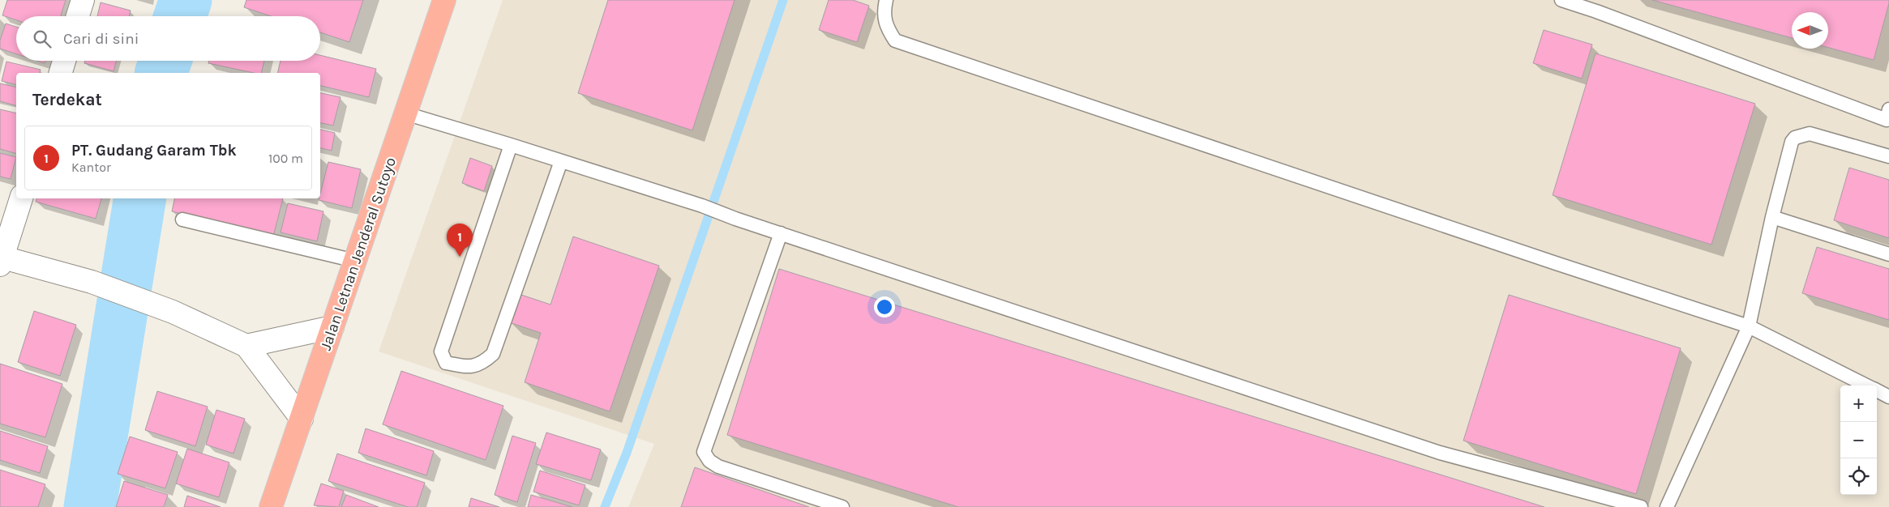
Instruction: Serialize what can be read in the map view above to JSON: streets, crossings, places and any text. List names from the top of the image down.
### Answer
{
  "streets": {
    "highway": ["Jalan Letnan Jenderal Sutoyo"]
  },
  "north": "left",
  "page": {
    "search": "Cari di sini",
    "heading": "Terdekat",
    "list": [
      {
        "mark": "1",
        "name": "PT. Gudang Garam Tbk",
        "note": "Kantor",
        "value": "100 m"
      }
    ],
    "pins": "1",
    "map_buttons": ["+", "−"]
  }
}
